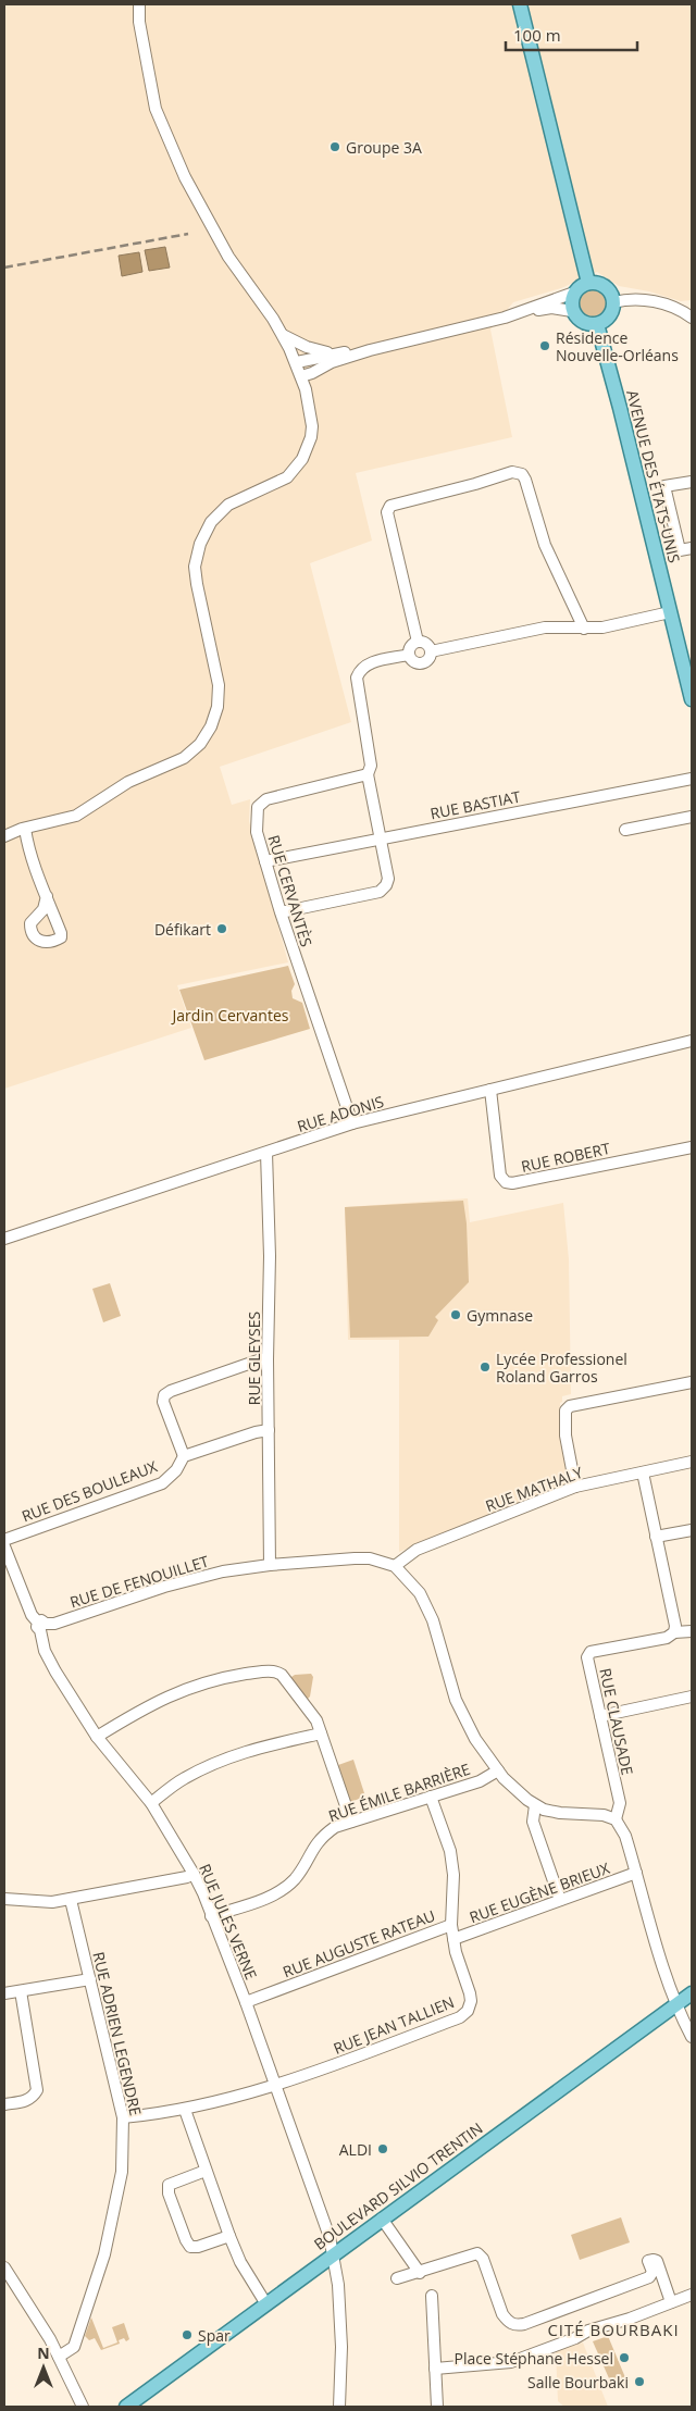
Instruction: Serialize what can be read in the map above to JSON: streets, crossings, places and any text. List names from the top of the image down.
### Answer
{
  "streets": {
    "main road": ["AVENUE DES ÉTATS-UNIS", "BOULEVARD SILVIO TRENTIN"],
    "street": [
      "RUE BASTIAT",
      "RUE CERVANTÈS",
      "RUE ADONIS",
      "RUE ROBERT",
      "RUE GLEYSES",
      "RUE MATHALY",
      "RUE DES BOULEAUX",
      "RUE DE FENOUILLET",
      "RUE CLAUSADE",
      "RUE ÉMILE BARRIÈRE",
      "RUE EUGÈNE BRIEUX",
      "RUE JULES VERNE",
      "RUE AUGUSTE RATEAU",
      "RUE JEAN TALLIEN",
      "RUE ADRIEN LEGENDRE"
    ]
  },
  "crossings": [
    ["RUE BASTIAT", "RUE CERVANTÈS"],
    ["RUE CERVANTÈS", "RUE ADONIS"],
    ["RUE ADONIS", "RUE ROBERT"],
    ["RUE ADONIS", "RUE GLEYSES"],
    ["RUE GLEYSES", "RUE DE FENOUILLET"],
    ["RUE MATHALY", "RUE DE FENOUILLET"],
    ["RUE DE FENOUILLET", "RUE JULES VERNE"],
    ["RUE ÉMILE BARRIÈRE", "RUE JULES VERNE"],
    ["RUE ÉMILE BARRIÈRE", "RUE JEAN TALLIEN"],
    ["RUE EUGÈNE BRIEUX", "RUE JEAN TALLIEN"],
    ["RUE JULES VERNE", "RUE AUGUSTE RATEAU"],
    ["RUE JULES VERNE", "RUE JEAN TALLIEN"],
    ["RUE JULES VERNE", "BOULEVARD SILVIO TRENTIN"],
    ["RUE AUGUSTE RATEAU", "RUE JEAN TALLIEN"],
    ["RUE JEAN TALLIEN", "RUE ADRIEN LEGENDRE"]
  ],
  "districts": ["CITÉ BOURBAKI"],
  "parks": ["Jardin Cervantes"],
  "places": [
    "Groupe 3A",
    "Résidence Nouvelle-Orléans",
    "Défikart",
    "Gymnase",
    "Lycée Professionel Roland Garros",
    "ALDI",
    "Spar",
    "Place Stéphane Hessel",
    "Salle Bourbaki"
  ],
  "scale_bar": "100 m",
  "north": "top"
}
